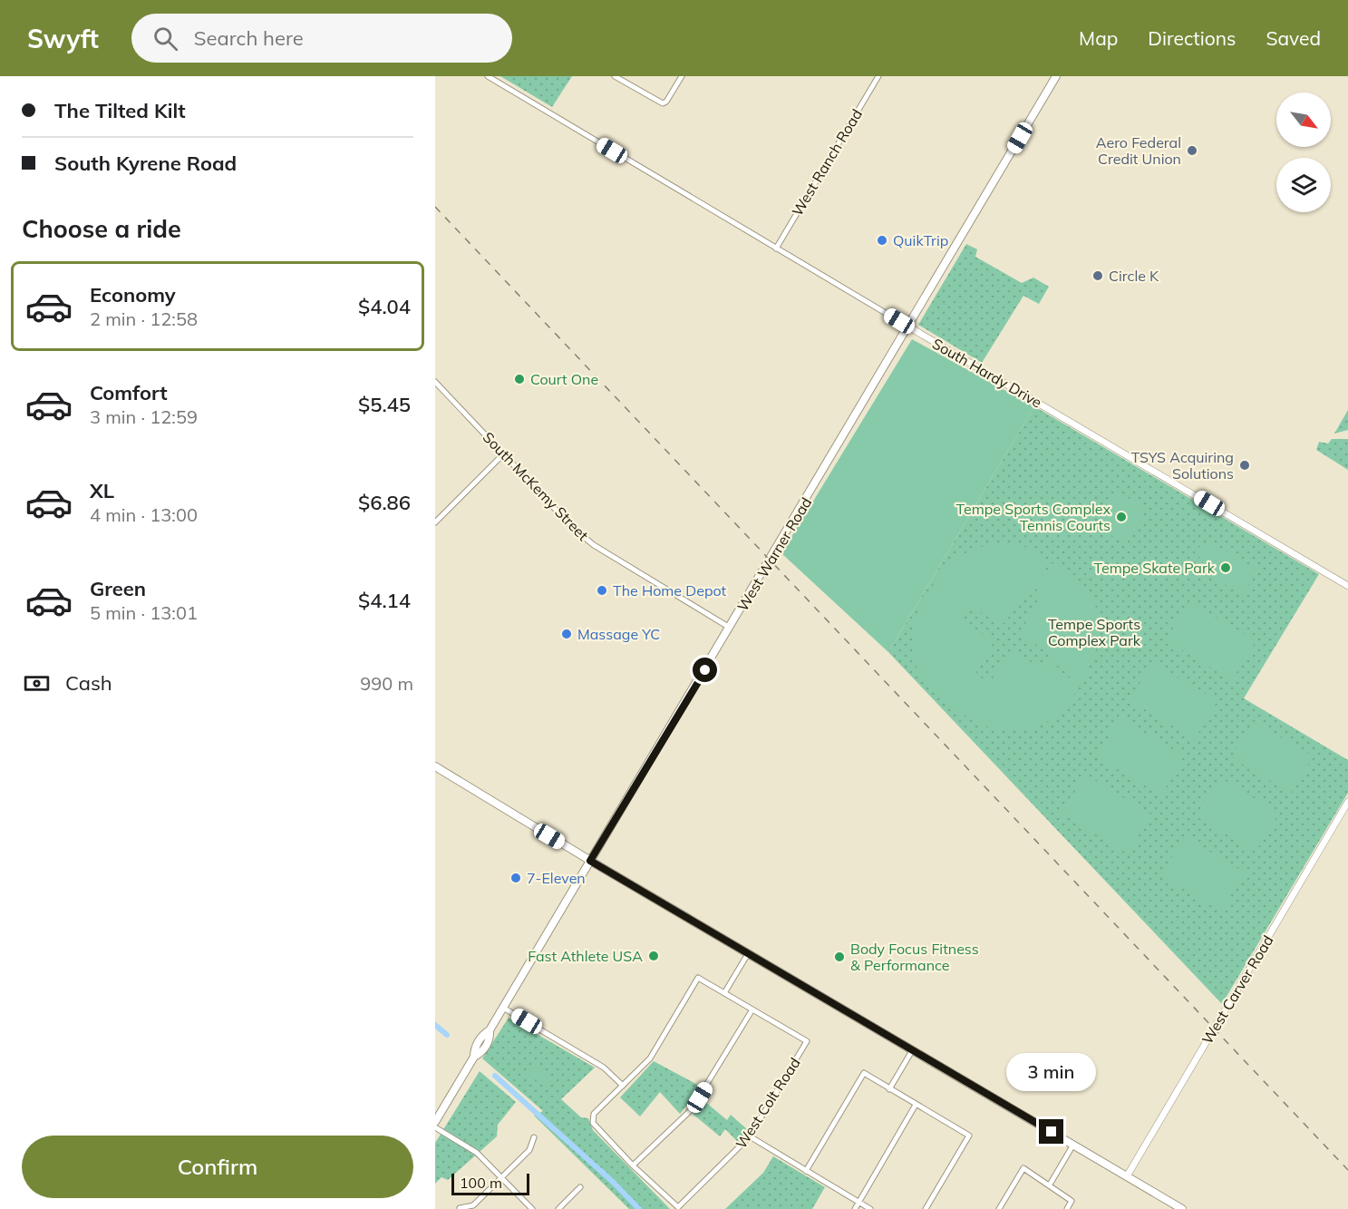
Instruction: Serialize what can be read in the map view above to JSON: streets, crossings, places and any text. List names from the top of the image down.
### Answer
{
  "streets": {
    "main road": ["West Warner Road"],
    "street": [
      "West Ranch Road",
      "South Hardy Drive",
      "South McKemy Street",
      "West Carver Road",
      "West Colt Road"
    ]
  },
  "crossings": [
    ["West Ranch Road", "South Hardy Drive"],
    ["South Hardy Drive", "West Warner Road"],
    ["South McKemy Street", "West Warner Road"]
  ],
  "parks": ["Tempe Sports Complex Park"],
  "places": [
    "Aero Federal Credit Union",
    "QuikTrip",
    "Circle K",
    "Court One",
    "TSYS Acquiring Solutions",
    "Tempe Sports Complex Tennis Courts",
    "Tempe Skate Park",
    "The Home Depot",
    "Massage YC",
    "7-Eleven",
    "Fast Athlete USA",
    "Body Focus Fitness & Performance"
  ],
  "scale_bar": "100 m",
  "north": "bottom right",
  "page": {
    "header": "Swyft",
    "search": "Search here",
    "nav": ["Map", "Directions", "Saved"],
    "banner": ["The Tilted Kilt", "South Kyrene Road"],
    "heading": "Choose a ride",
    "list": [
      {
        "name": "Economy",
        "note": "2 min · 12:58",
        "value": "$4.04"
      },
      {
        "name": "Comfort",
        "note": "3 min · 12:59",
        "value": "$5.45"
      },
      {
        "name": "XL",
        "note": "4 min · 13:00",
        "value": "$6.86"
      },
      {
        "name": "Green",
        "note": "5 min · 13:01",
        "value": "$4.14"
      }
    ],
    "pay": ["Cash", "990 m"],
    "bubble": "3 min",
    "buttons": "Confirm",
    "scale": "100 m"
  }
}
